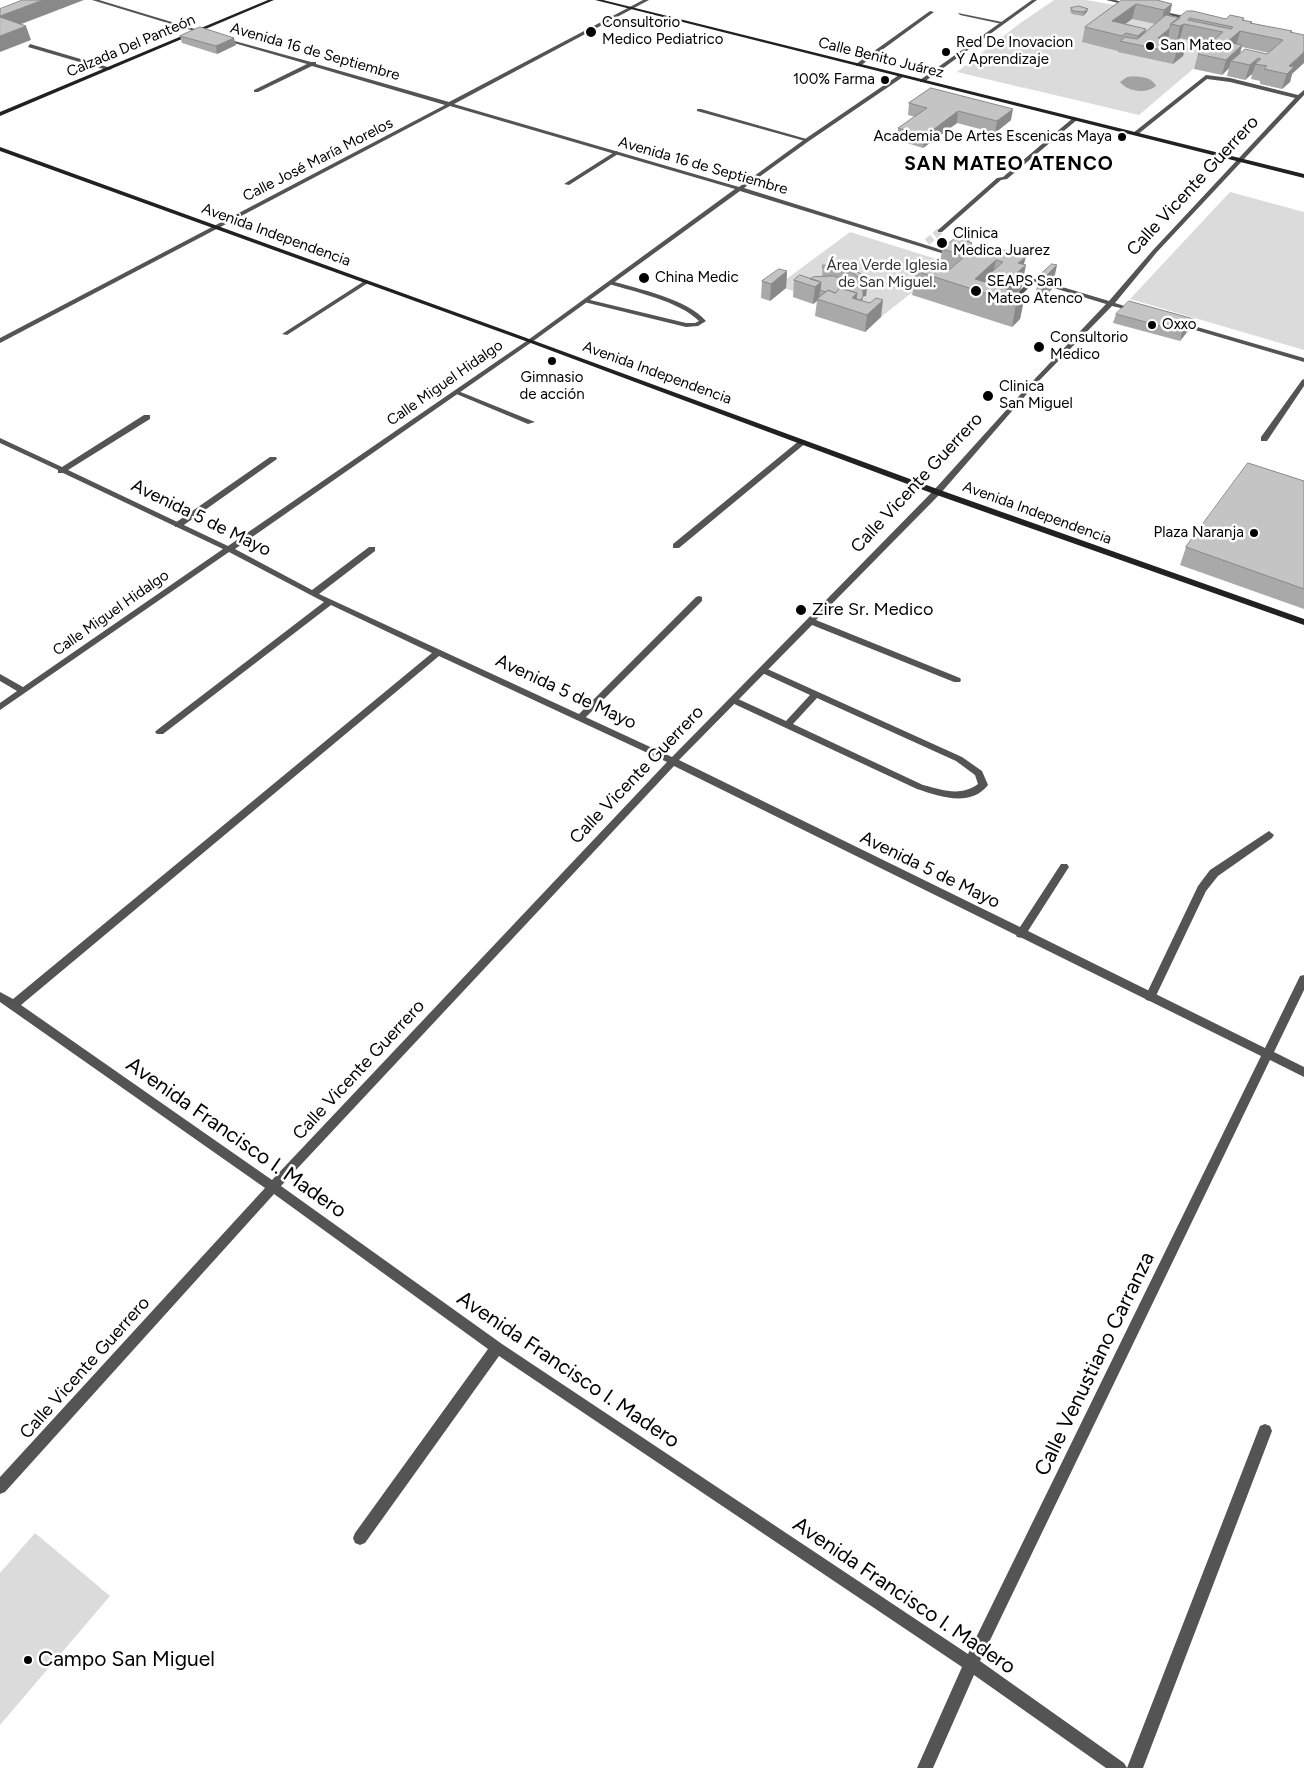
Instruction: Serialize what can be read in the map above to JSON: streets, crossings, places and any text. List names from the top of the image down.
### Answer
{
  "streets": {
    "main road": ["Calzada Del Panteón", "Calle Benito Juárez", "Avenida Independencia"],
    "street": [
      "Avenida 16 de Septiembre",
      "Calle José María Morelos",
      "Calle Vicente Guerrero",
      "Calle Miguel Hidalgo",
      "Avenida 5 de Mayo",
      "Avenida Francisco I. Madero",
      "Calle Venustiano Carranza"
    ]
  },
  "crossings": [
    ["Calzada Del Panteón", "Avenida 16 de Septiembre"],
    ["Avenida 16 de Septiembre", "Calle José María Morelos"],
    ["Avenida 16 de Septiembre", "Calle Miguel Hidalgo"],
    ["Calle Benito Juárez", "Calle José María Morelos"],
    ["Calle Benito Juárez", "Calle Vicente Guerrero"],
    ["Calle Benito Juárez", "Calle Miguel Hidalgo"],
    ["Calle José María Morelos", "Avenida Independencia"],
    ["Calle Vicente Guerrero", "Avenida Independencia"],
    ["Calle Vicente Guerrero", "Avenida 5 de Mayo"],
    ["Calle Vicente Guerrero", "Avenida Francisco I. Madero"],
    ["Avenida Independencia", "Calle Miguel Hidalgo"],
    ["Calle Miguel Hidalgo", "Avenida 5 de Mayo"],
    ["Avenida 5 de Mayo", "Calle Venustiano Carranza"],
    ["Avenida Francisco I. Madero", "Calle Venustiano Carranza"]
  ],
  "districts": ["SAN MATEO ATENCO"],
  "parks": ["Área Verde Iglesia de San Miguel."],
  "places": [
    "Consultorio Medico Pediatrico",
    "San Mateo",
    "Red De Inovacion Y Aprendizaje",
    "100% Farma",
    "Academia De Artes Escenicas Maya",
    "Clinica Medica Juarez",
    "China Medic",
    "SEAPS San Mateo Atenco",
    "Oxxo",
    "Consultorio Medico",
    "Gimnasio de acción",
    "Clinica San Miguel",
    "Plaza Naranja",
    "Zire Sr. Medico",
    "Campo San Miguel"
  ]
}
